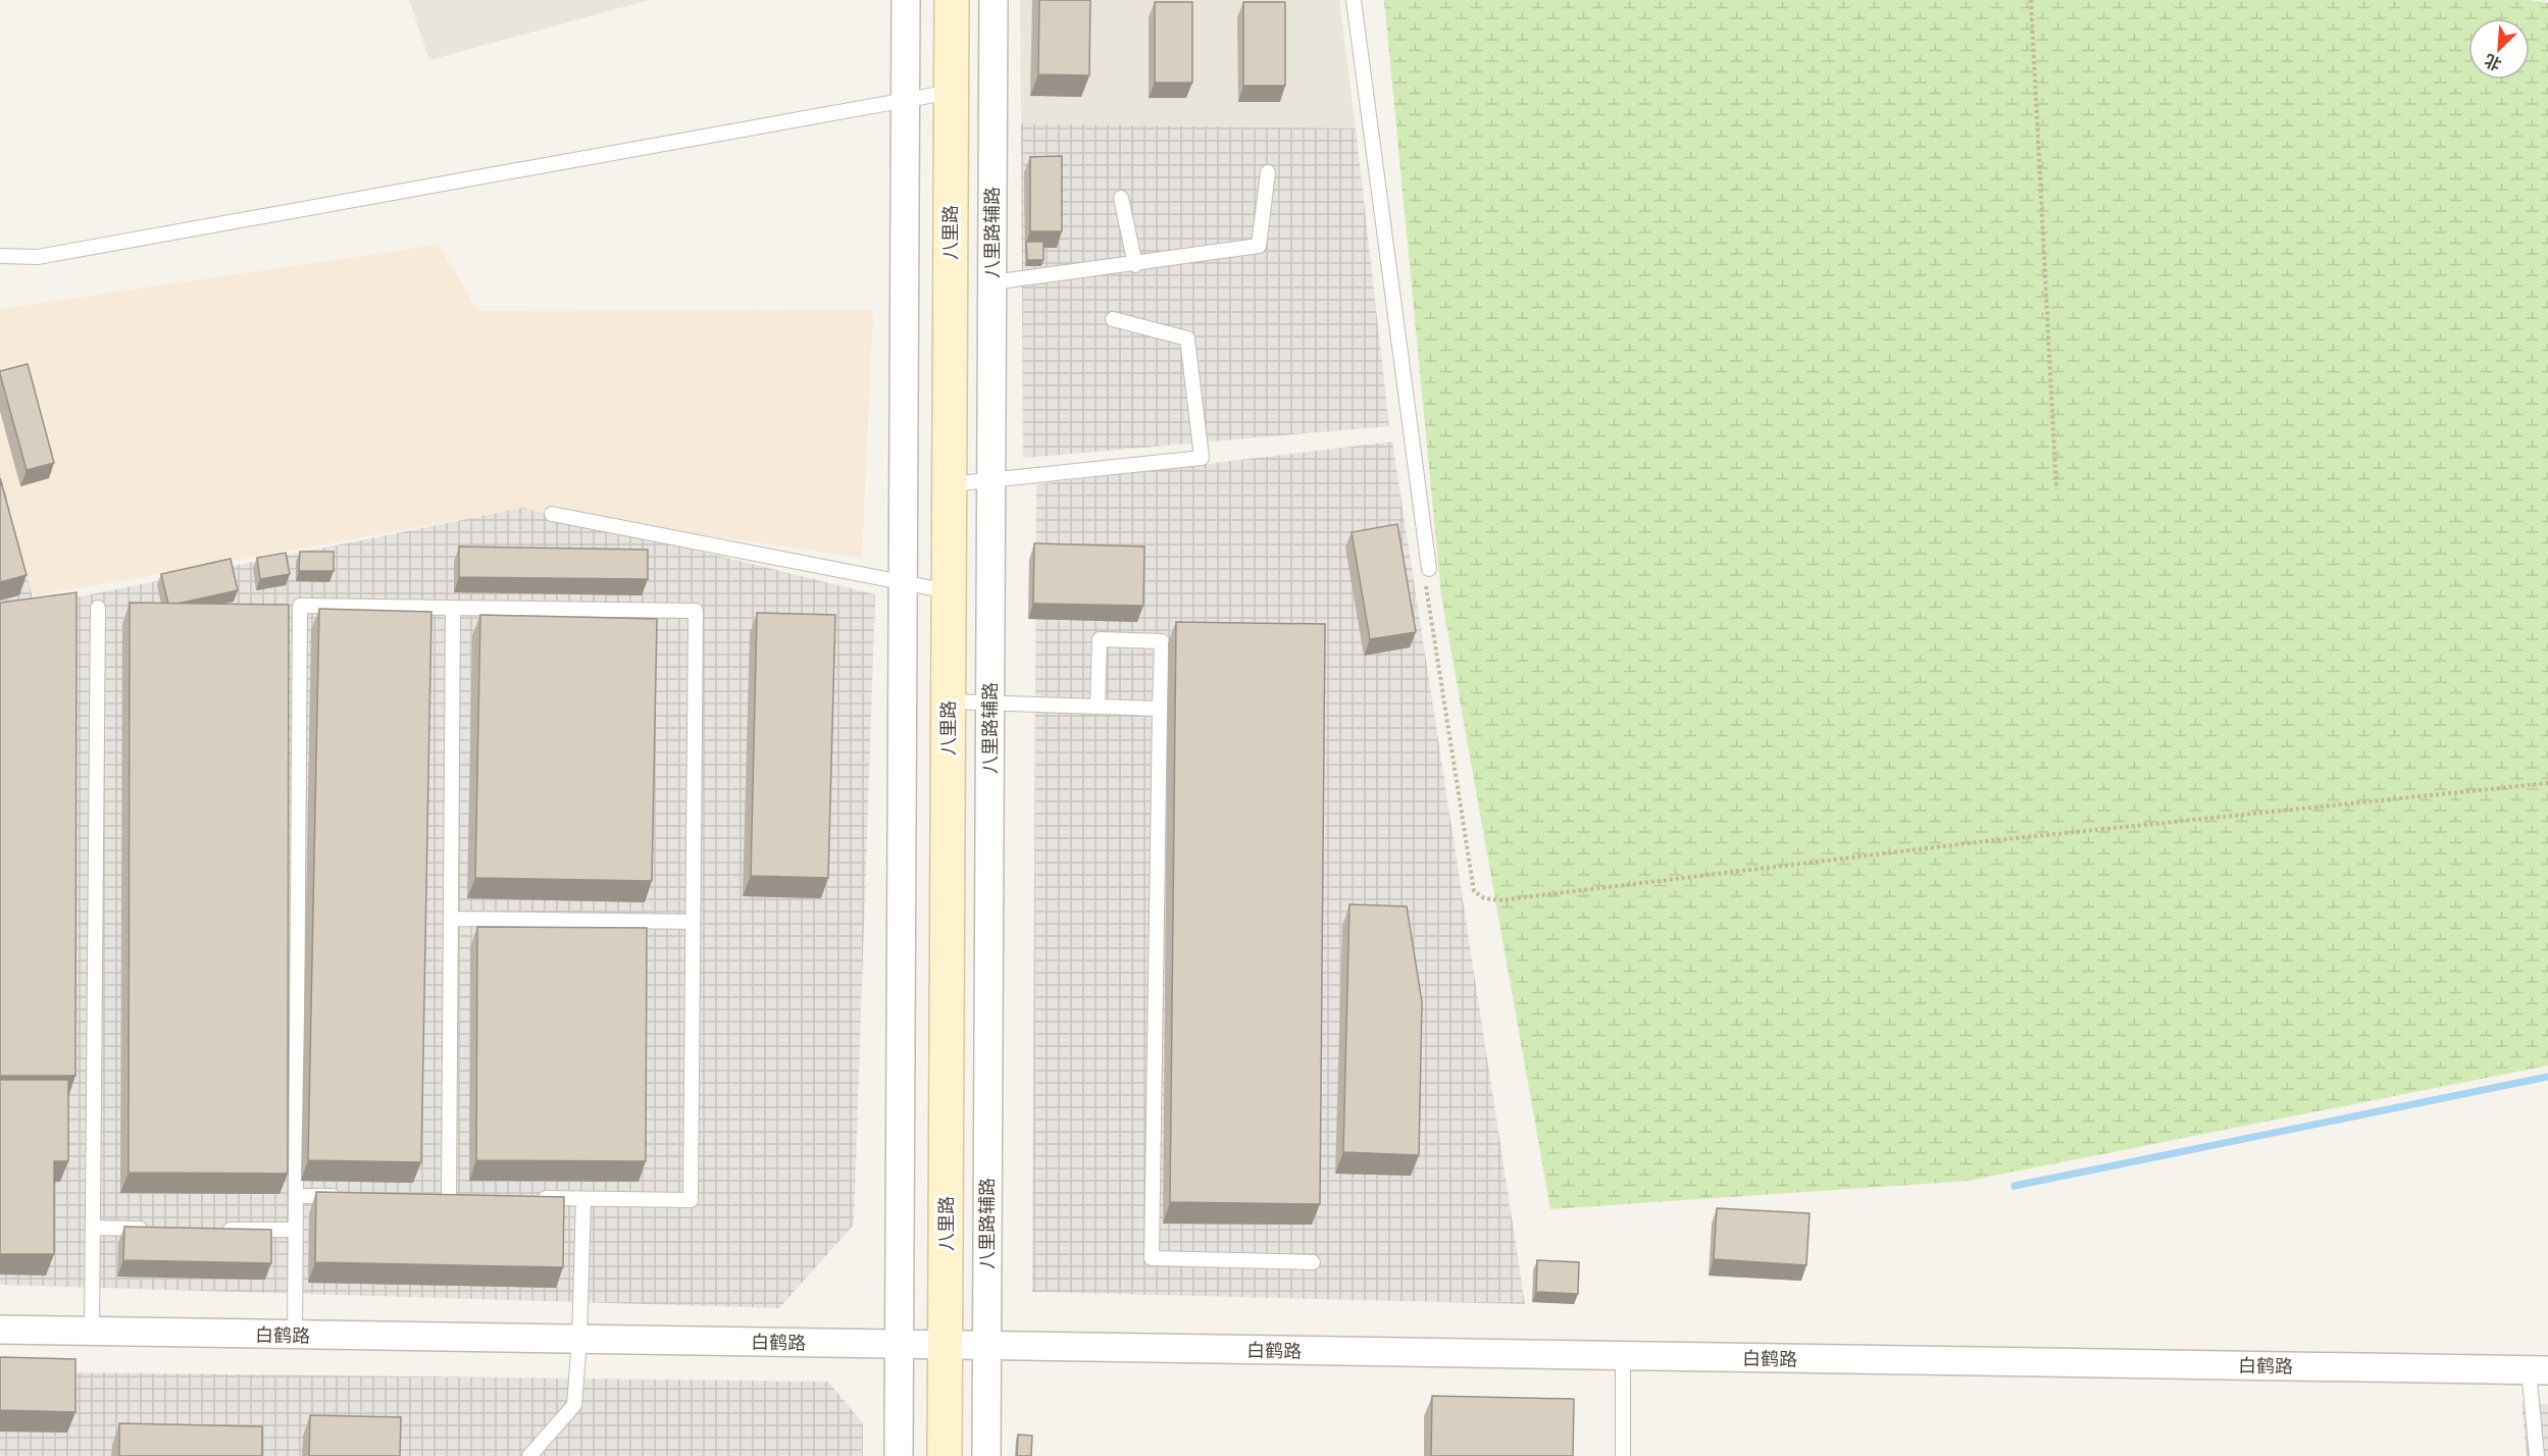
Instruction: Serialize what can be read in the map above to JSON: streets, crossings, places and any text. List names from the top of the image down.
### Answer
{
  "streets": {
    "main road": ["八里路"],
    "street": ["八里路辅路", "白鹤路"]
  },
  "crossings": [
    ["八里路", "白鹤路"],
    ["八里路辅路", "白鹤路"]
  ],
  "north": "bottom left"
}
